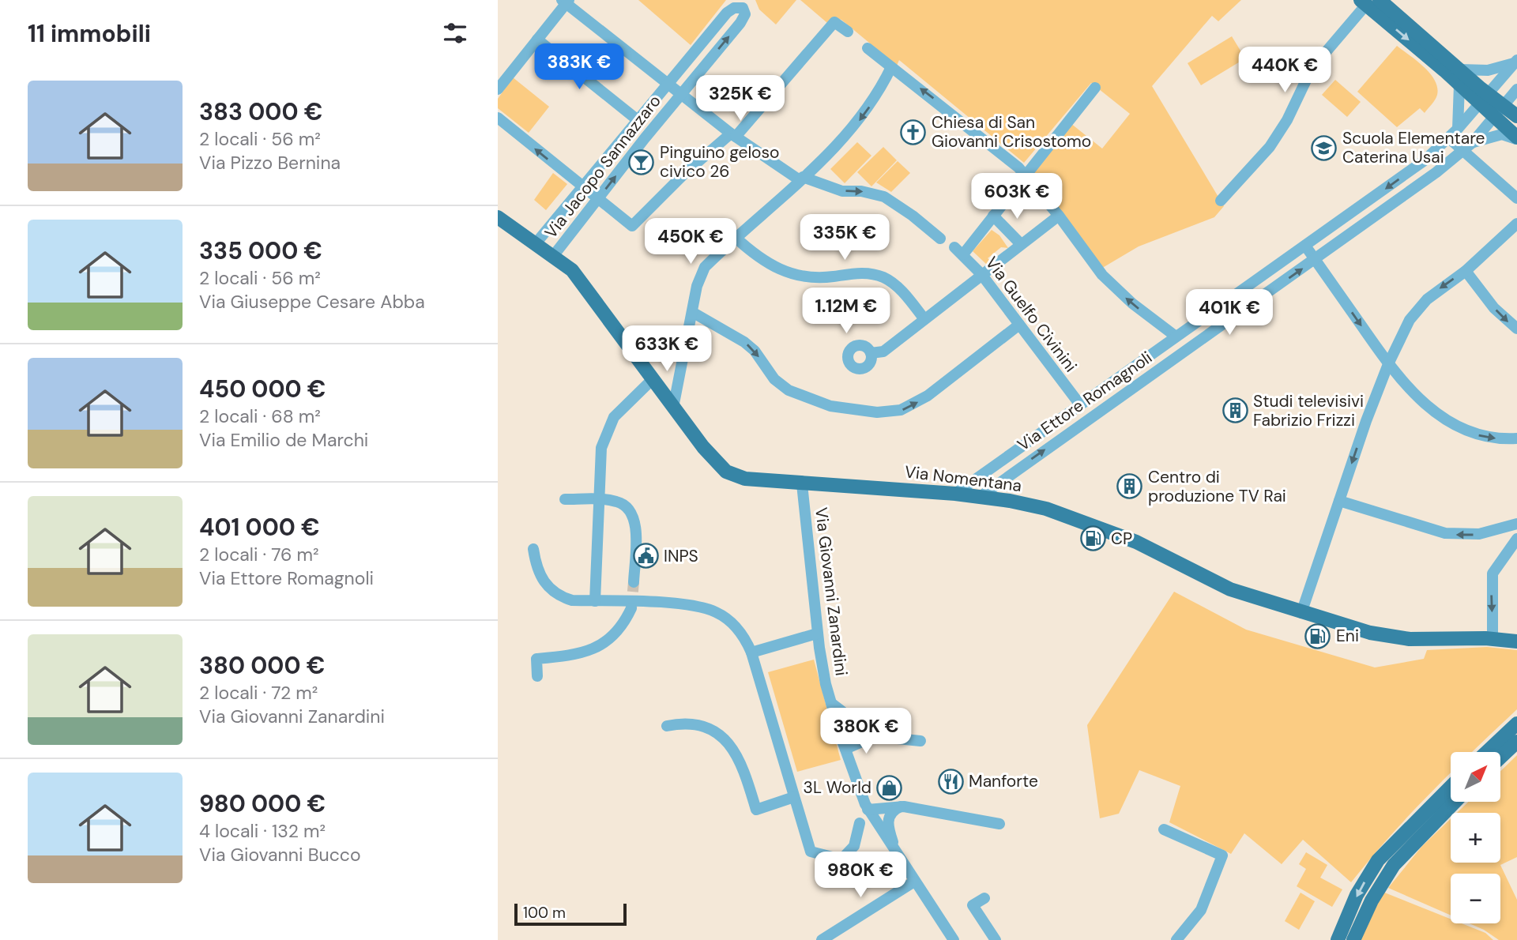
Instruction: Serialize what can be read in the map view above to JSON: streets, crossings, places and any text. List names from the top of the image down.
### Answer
{
  "streets": {
    "main road": ["Via Nomentana"],
    "street": [
      "Via Jacopo Sannazzaro",
      "Via Guelfo Civinini",
      "Via Ettore Romagnoli",
      "Via Giovanni Zanardini"
    ]
  },
  "crossings": [
    ["Via Jacopo Sannazzaro", "Via Nomentana"],
    ["Via Guelfo Civinini", "Via Ettore Romagnoli"],
    ["Via Ettore Romagnoli", "Via Nomentana"],
    ["Via Nomentana", "Via Giovanni Zanardini"]
  ],
  "places": {
    "church": ["Chiesa di San Giovanni Crisostomo"],
    "school or university": ["Scuola Elementare Caterina Usai"],
    "bar": ["Pinguino geloso civico 26"],
    "building": ["Studi televisivi Fabrizio Frizzi", "Centro di produzione TV Rai"],
    "fuel station": ["CP", "Eni"],
    "public building": ["INPS"],
    "restaurant": ["Manforte"],
    "shop": ["3L World"]
  },
  "scale_bar": "100 m",
  "north": "top right",
  "page": {
    "heading": "11 immobili",
    "price": [
      "383K €",
      "440K €",
      "325K €",
      "603K €",
      "335K €",
      "450K €",
      "1.12M €",
      "401K €",
      "633K €",
      "380K €",
      "980K €"
    ],
    "list": [
      {
        "name": "383 000 €",
        "note": "2 locali · 56 m² · Via Pizzo Bernina"
      },
      {
        "name": "335 000 €",
        "note": "2 locali · 56 m² · Via Giuseppe Cesare Abba"
      },
      {
        "name": "450 000 €",
        "note": "2 locali · 68 m² · Via Emilio de Marchi"
      },
      {
        "name": "401 000 €",
        "note": "2 locali · 76 m² · Via Ettore Romagnoli"
      },
      {
        "name": "380 000 €",
        "note": "2 locali · 72 m² · Via Giovanni Zanardini"
      },
      {
        "name": "980 000 €",
        "note": "4 locali · 132 m² · Via Giovanni Bucco"
      }
    ],
    "map_buttons": ["+", "−"],
    "scale": "100 m"
  }
}
